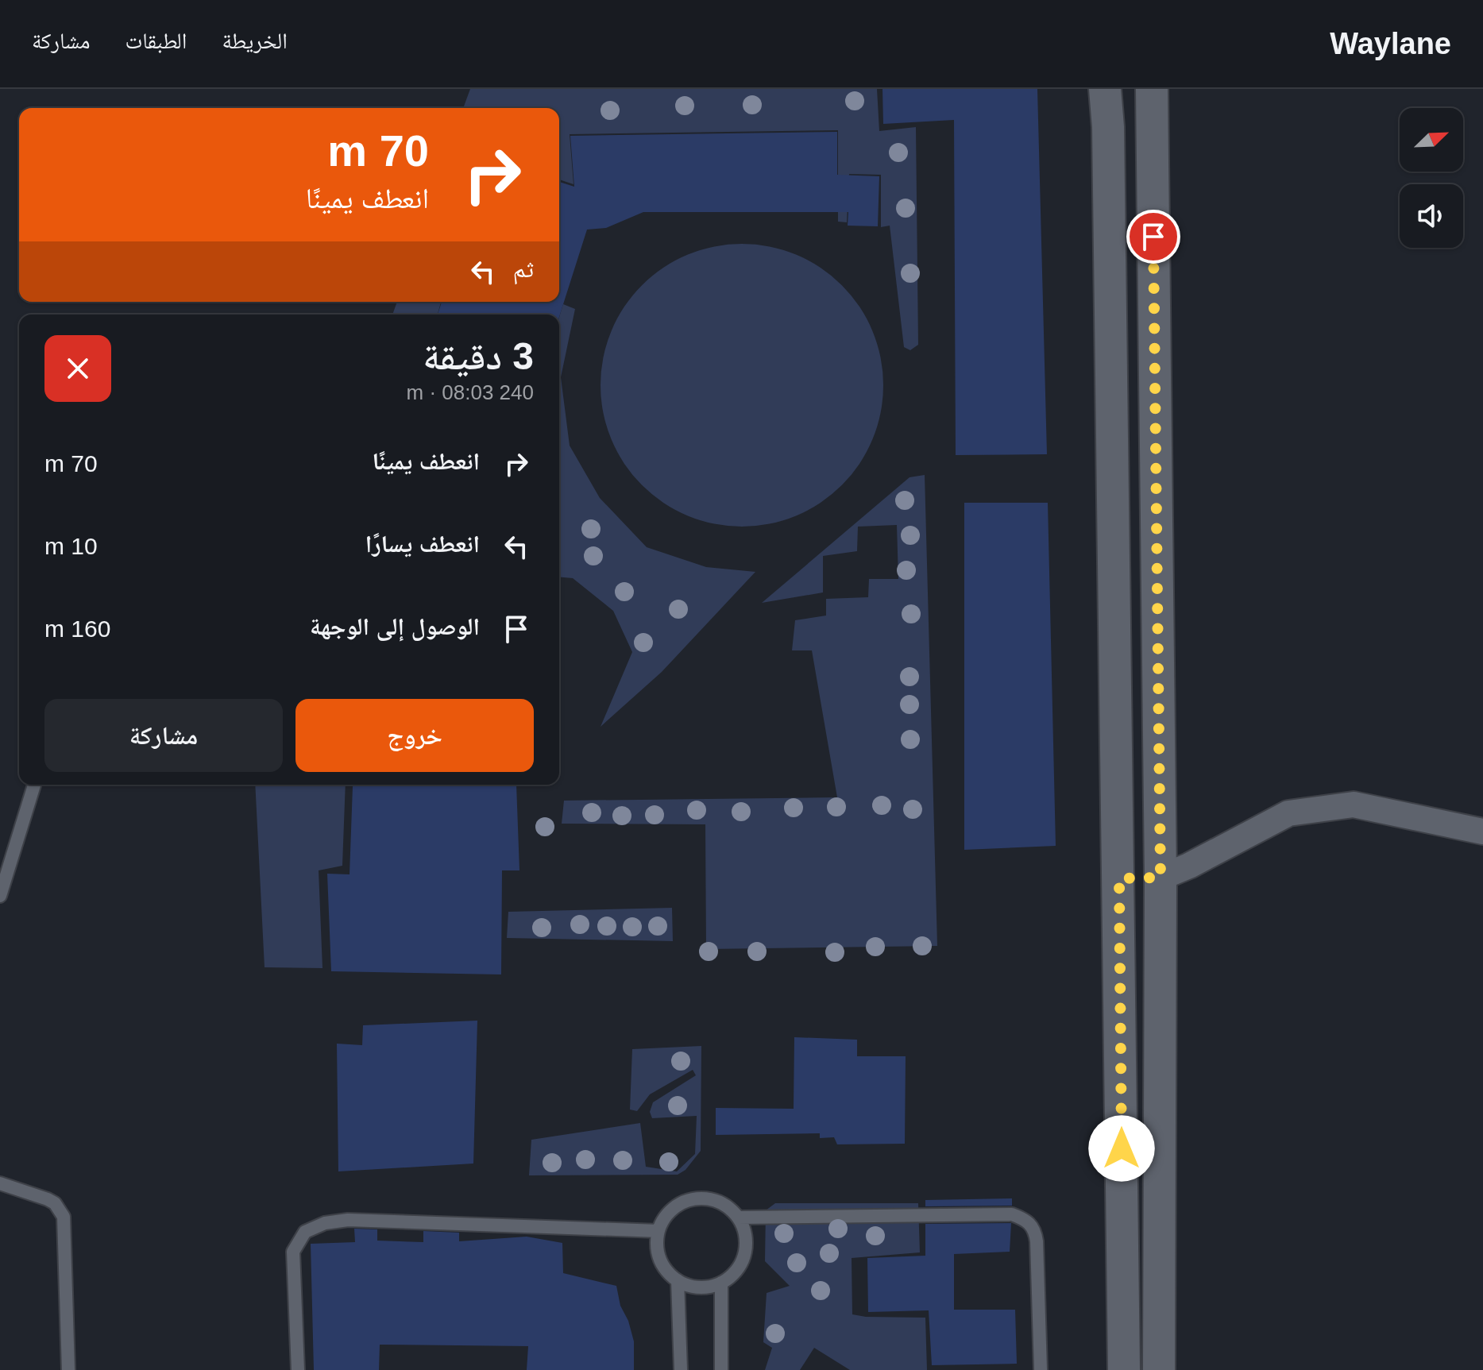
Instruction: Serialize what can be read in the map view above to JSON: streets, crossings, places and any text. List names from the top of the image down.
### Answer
{
  "north": "top right",
  "page": {
    "header": "Waylane",
    "nav": ["الخريطة", "الطبقات", "مشاركة"],
    "turn": ["70 m", "انعطف يمينًا"],
    "then": "ثم",
    "heading": ["3 دقيقة", "240 m · 08:03"],
    "list": [
      {
        "name": "انعطف يمينًا",
        "value": "70 m"
      },
      {
        "name": "انعطف يسارًا",
        "value": "10 m"
      },
      {
        "name": "الوصول إلى الوجهة",
        "value": "160 m"
      }
    ],
    "buttons": ["خروج", "مشاركة"]
  }
}
